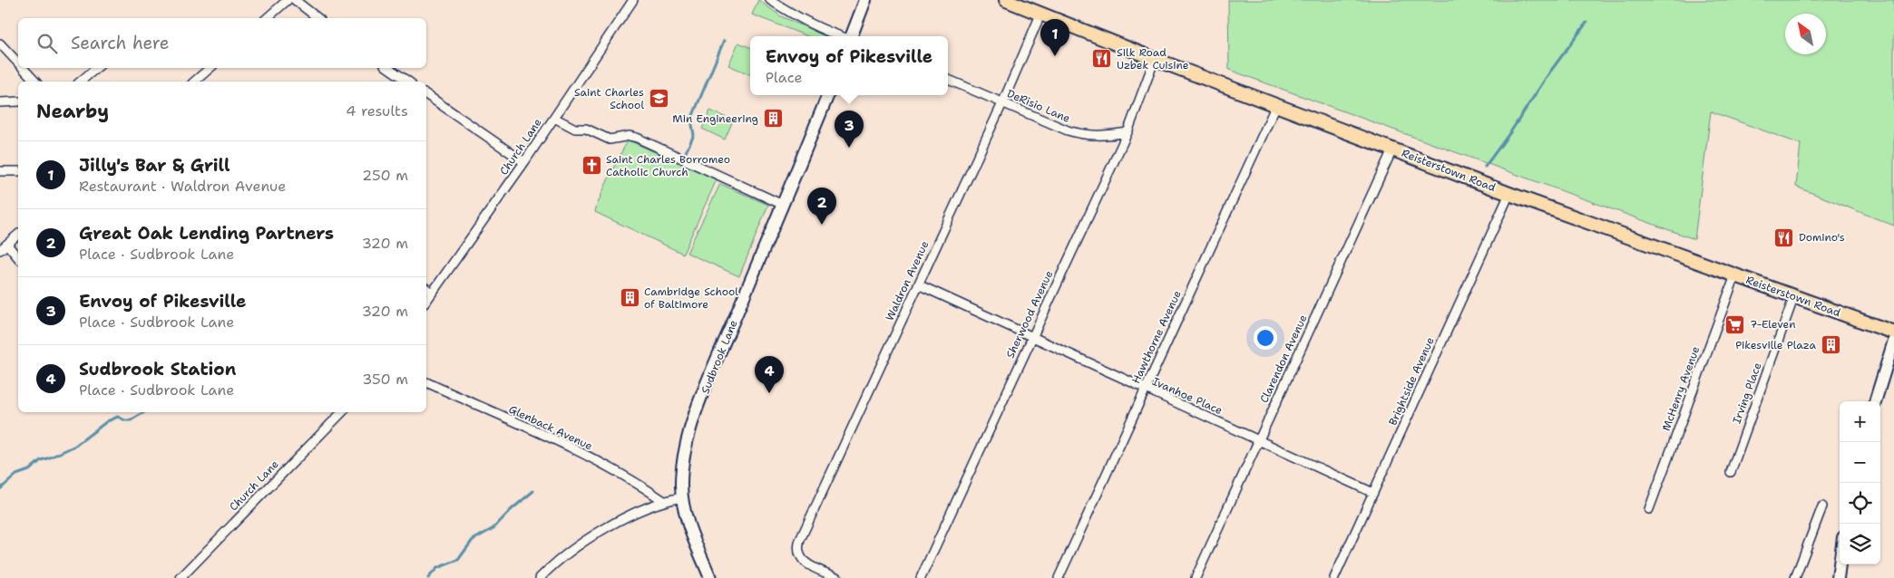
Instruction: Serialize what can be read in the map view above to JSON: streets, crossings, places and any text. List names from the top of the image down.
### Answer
{
  "streets": {
    "main road": ["Reisterstown Road"],
    "street": [
      "DeRisio Lane",
      "Church Lane",
      "Waldron Avenue",
      "Sherwood Avenue",
      "Hawthorne Avenue",
      "Sudbrook Lane",
      "Clarendon Avenue",
      "Brightside Avenue",
      "McHenry Avenue",
      "Irving Place",
      "Ivanhoe Place",
      "Glenback Avenue"
    ]
  },
  "crossings": [
    ["DeRisio Lane", "Waldron Avenue"],
    ["DeRisio Lane", "Sherwood Avenue"],
    ["Reisterstown Road", "Waldron Avenue"],
    ["Reisterstown Road", "Sherwood Avenue"],
    ["Reisterstown Road", "Hawthorne Avenue"],
    ["Reisterstown Road", "Clarendon Avenue"],
    ["Reisterstown Road", "Brightside Avenue"],
    ["Reisterstown Road", "McHenry Avenue"],
    ["Reisterstown Road", "Irving Place"],
    ["Waldron Avenue", "Ivanhoe Place"],
    ["Sherwood Avenue", "Ivanhoe Place"],
    ["Hawthorne Avenue", "Ivanhoe Place"],
    ["Clarendon Avenue", "Ivanhoe Place"],
    ["Brightside Avenue", "Ivanhoe Place"]
  ],
  "places": {
    "restaurant": ["Silk Road Uzbek Cuisine", "Domino's"],
    "school or university": ["Saint Charles School"],
    "building": ["Min Engineering", "Cambridge School of Baltimore", "Pikesville Plaza"],
    "church": ["Saint Charles Borromeo Catholic Church"],
    "supermarket": ["7-Eleven"]
  },
  "north": "top left",
  "page": {
    "search": "Search here",
    "pins": [
      "1",
      "3",
      "2",
      "4"
    ],
    "popup": ["Envoy of Pikesville", "Place"],
    "heading": ["Nearby", "4 results"],
    "list": [
      {
        "mark": "1",
        "name": "Jilly's Bar & Grill",
        "note": "Restaurant · Waldron Avenue",
        "value": "250 m"
      },
      {
        "mark": "2",
        "name": "Great Oak Lending Partners",
        "note": "Place · Sudbrook Lane",
        "value": "320 m"
      },
      {
        "mark": "3",
        "name": "Envoy of Pikesville",
        "note": "Place · Sudbrook Lane",
        "value": "320 m"
      },
      {
        "mark": "4",
        "name": "Sudbrook Station",
        "note": "Place · Sudbrook Lane",
        "value": "350 m"
      }
    ],
    "map_buttons": ["+", "−"]
  }
}
